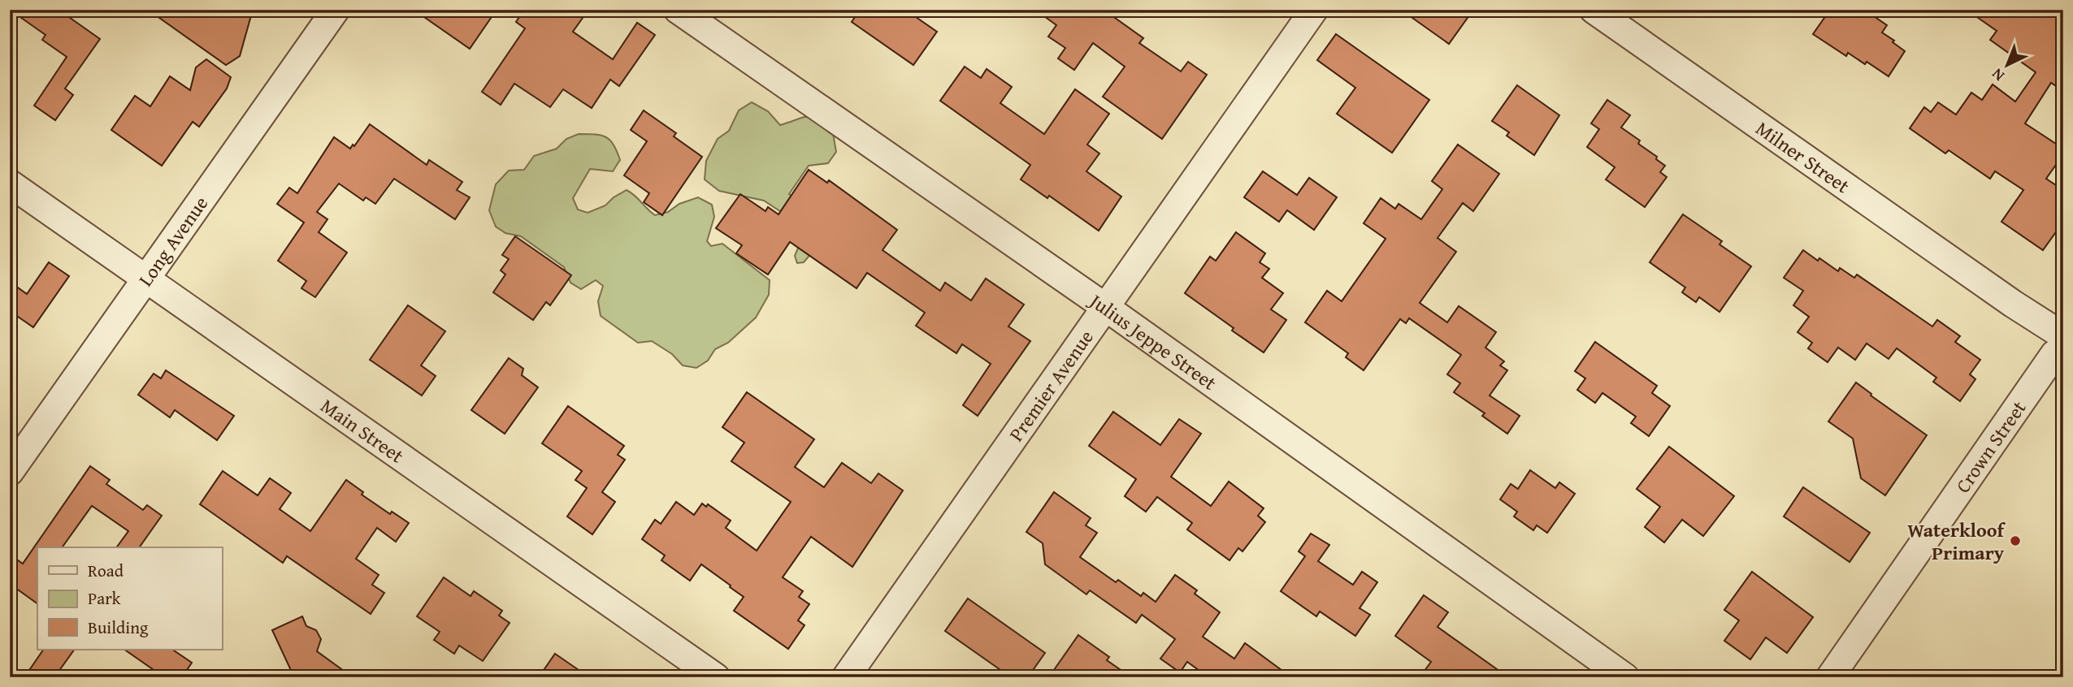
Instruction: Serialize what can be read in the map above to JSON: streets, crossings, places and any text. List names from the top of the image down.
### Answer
{
  "streets": {
    "street": [
      "Milner Street",
      "Long Avenue",
      "Julius Jeppe Street",
      "Premier Avenue",
      "Main Street",
      "Crown Street"
    ]
  },
  "crossings": [
    ["Milner Street", "Crown Street"],
    ["Long Avenue", "Main Street"],
    ["Julius Jeppe Street", "Premier Avenue"]
  ],
  "places": ["Waterkloof Primary"],
  "legend": ["Road", "Park", "Building"],
  "north": "bottom left"
}
